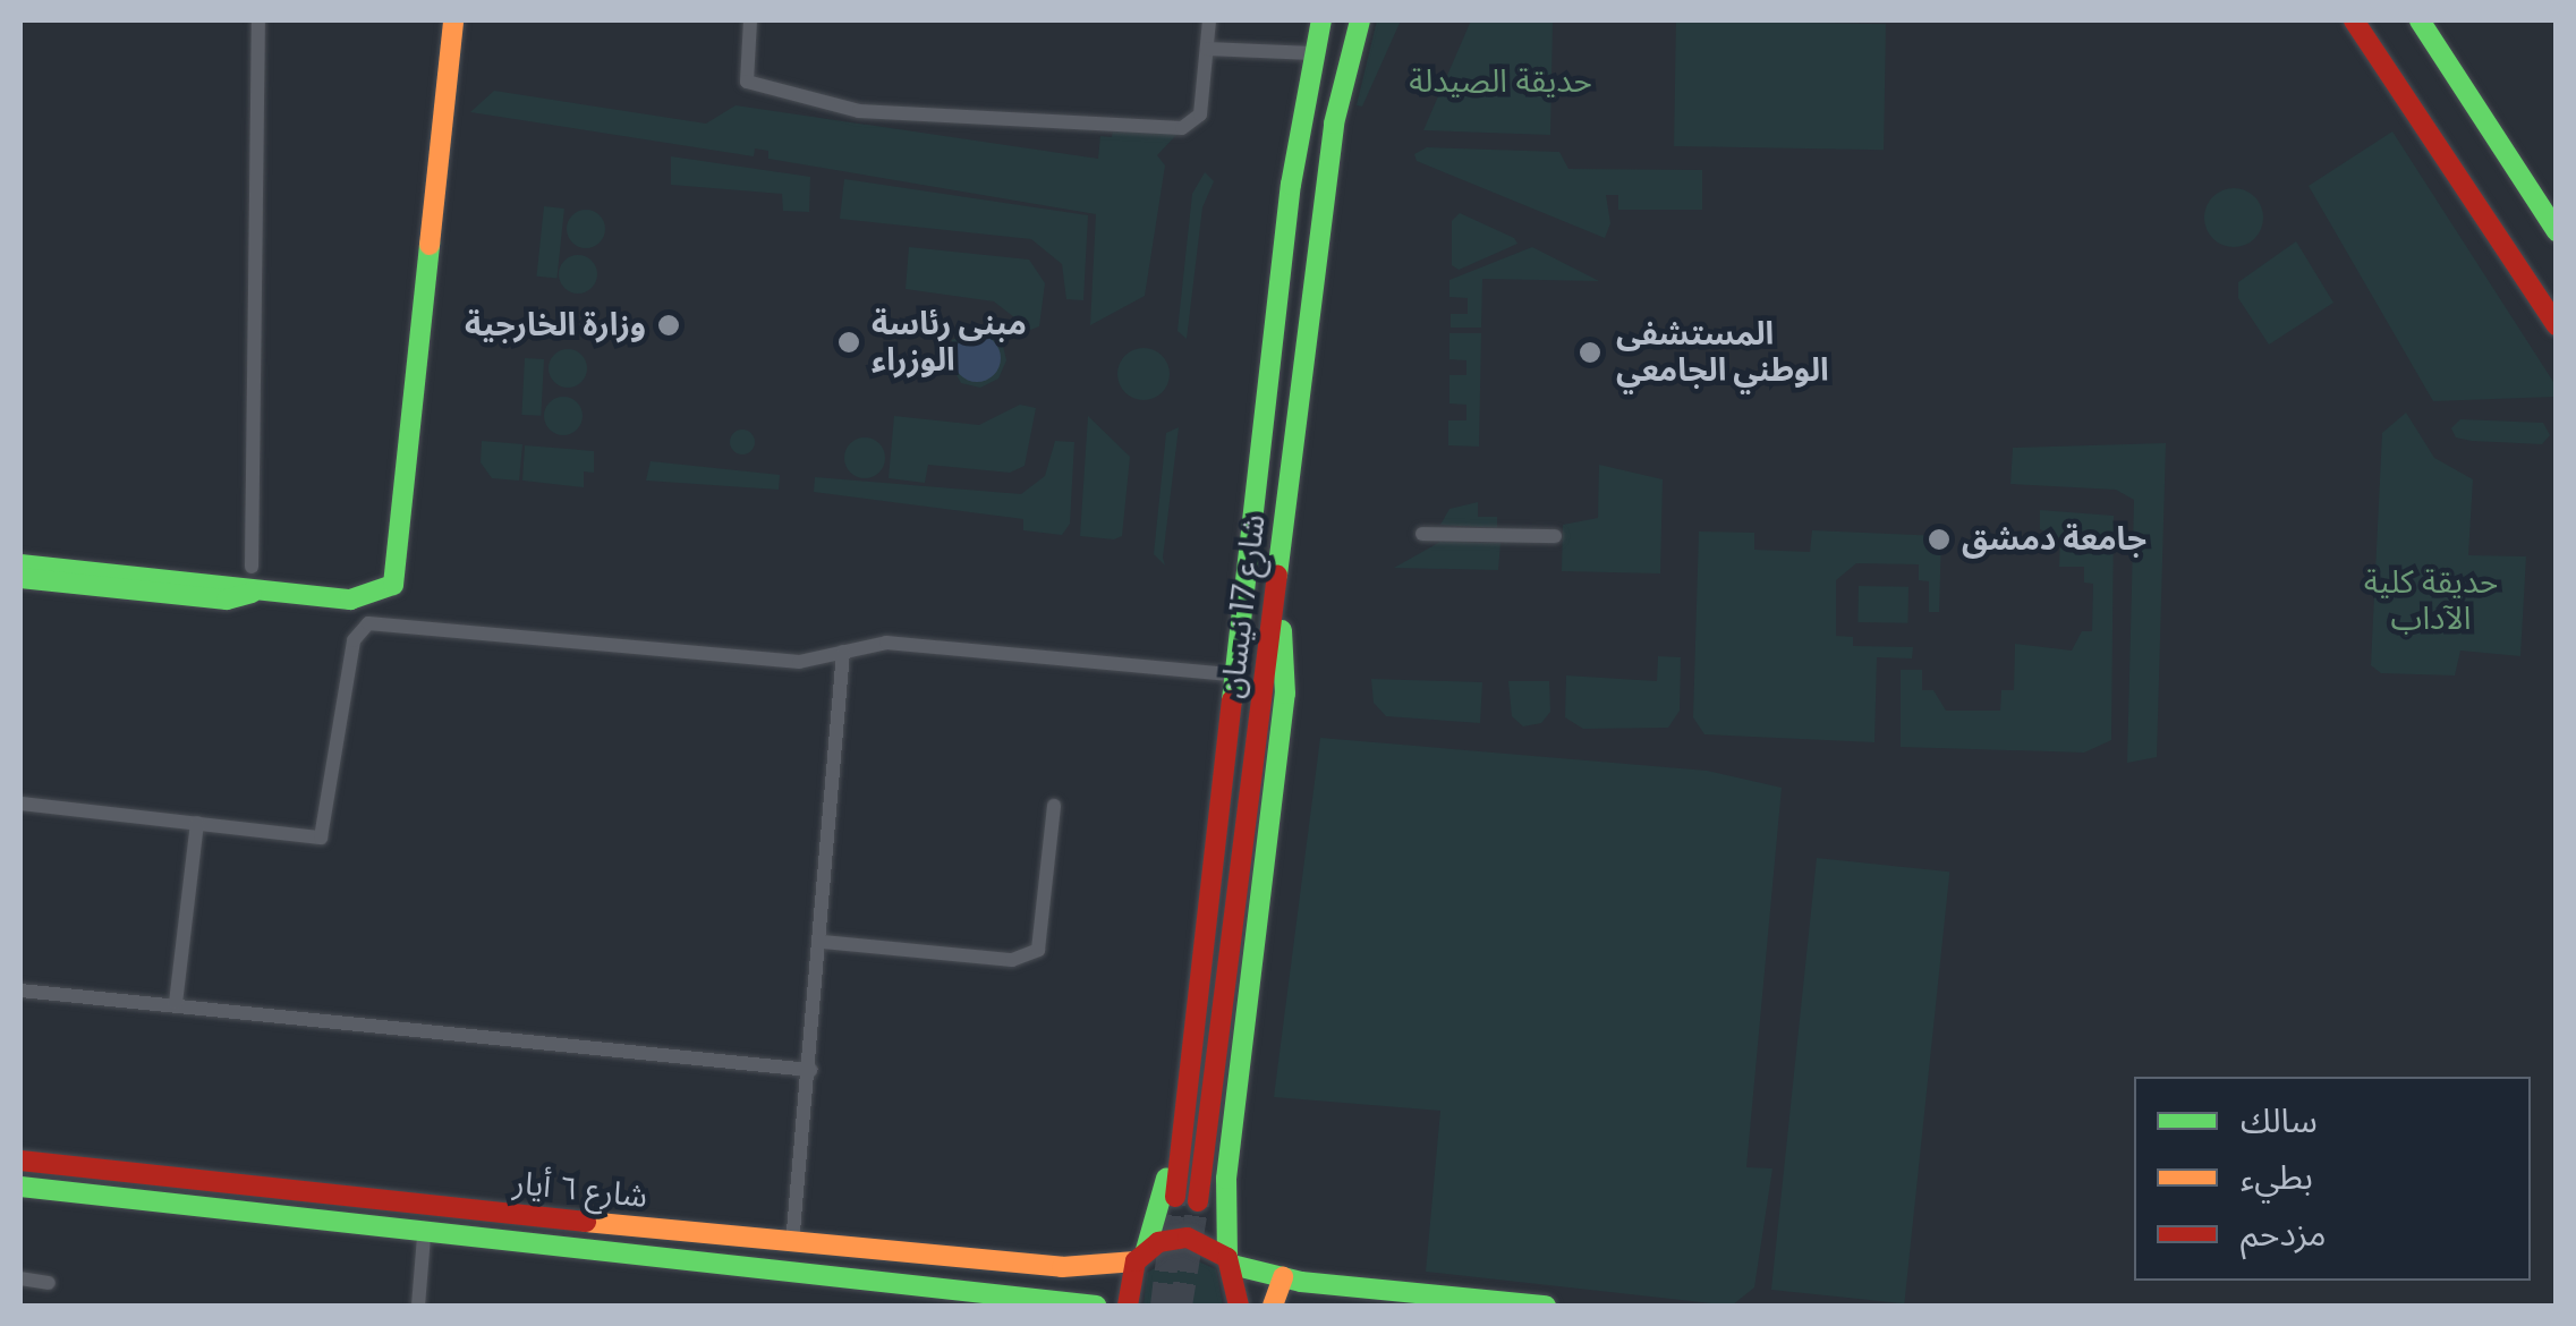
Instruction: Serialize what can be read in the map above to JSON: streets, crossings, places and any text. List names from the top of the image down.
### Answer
{
  "streets": {
    "main road": ["شارع 17 نيسان", "شارع ٦ أيار"]
  },
  "parks": ["حديقة الصيدلة", "حديقة كلية الآداب"],
  "places": [
    "وزارة الخارجية",
    "مبنى رئاسة الوزراء",
    "المستشفى الوطني الجامعي",
    "جامعة دمشق"
  ],
  "legend": ["سالك", "بطيء", "مزدحم"]
}
